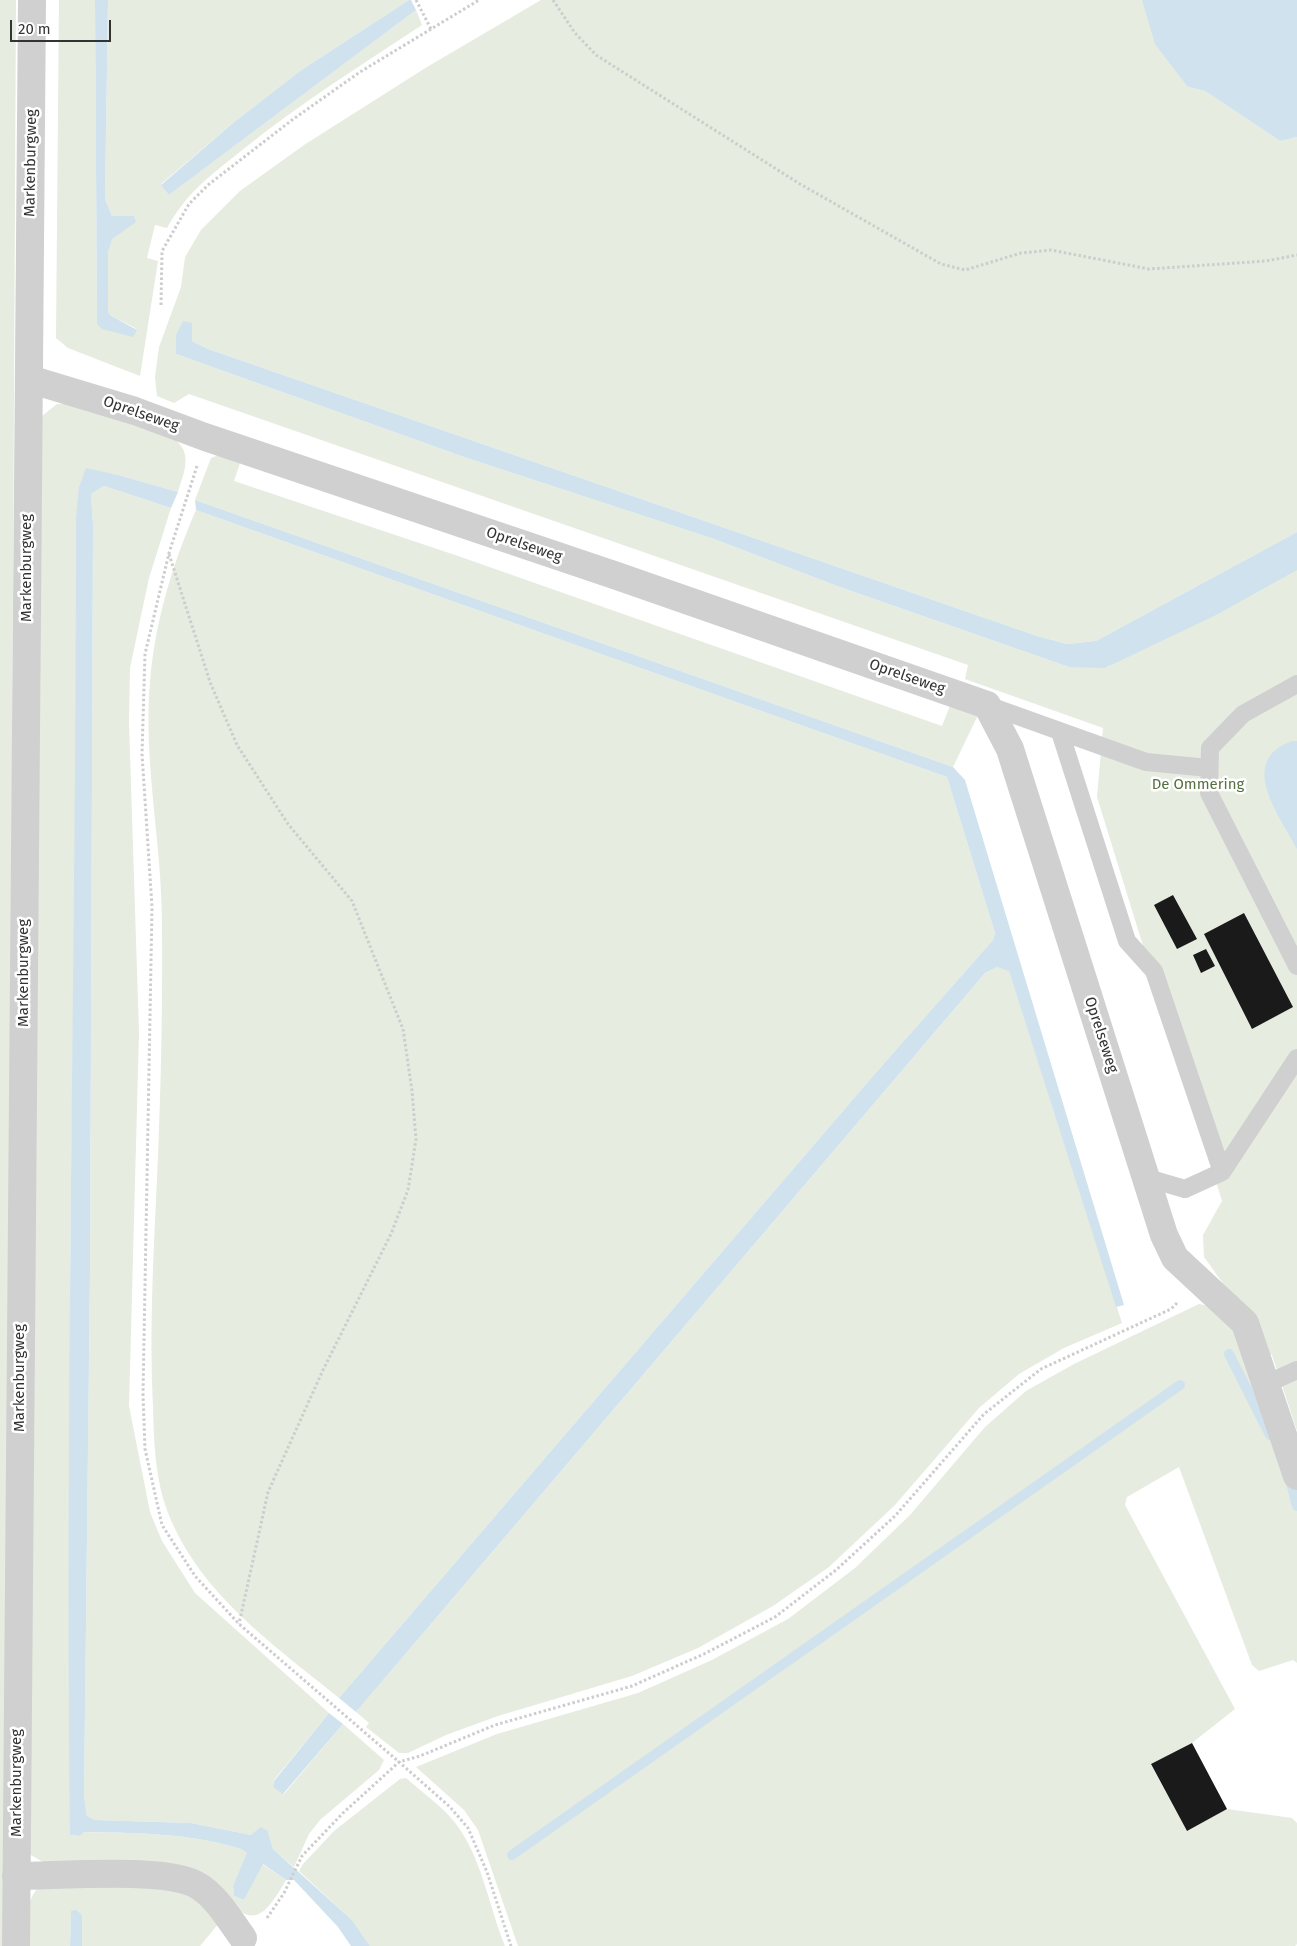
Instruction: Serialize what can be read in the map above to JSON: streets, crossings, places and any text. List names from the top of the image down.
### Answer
{
  "streets": {
    "street": ["Markenburgweg", "Oprelseweg"]
  },
  "crossings": [
    ["Markenburgweg", "Oprelseweg"]
  ],
  "parks": ["De Ommering"],
  "scale_bar": "20 m"
}
